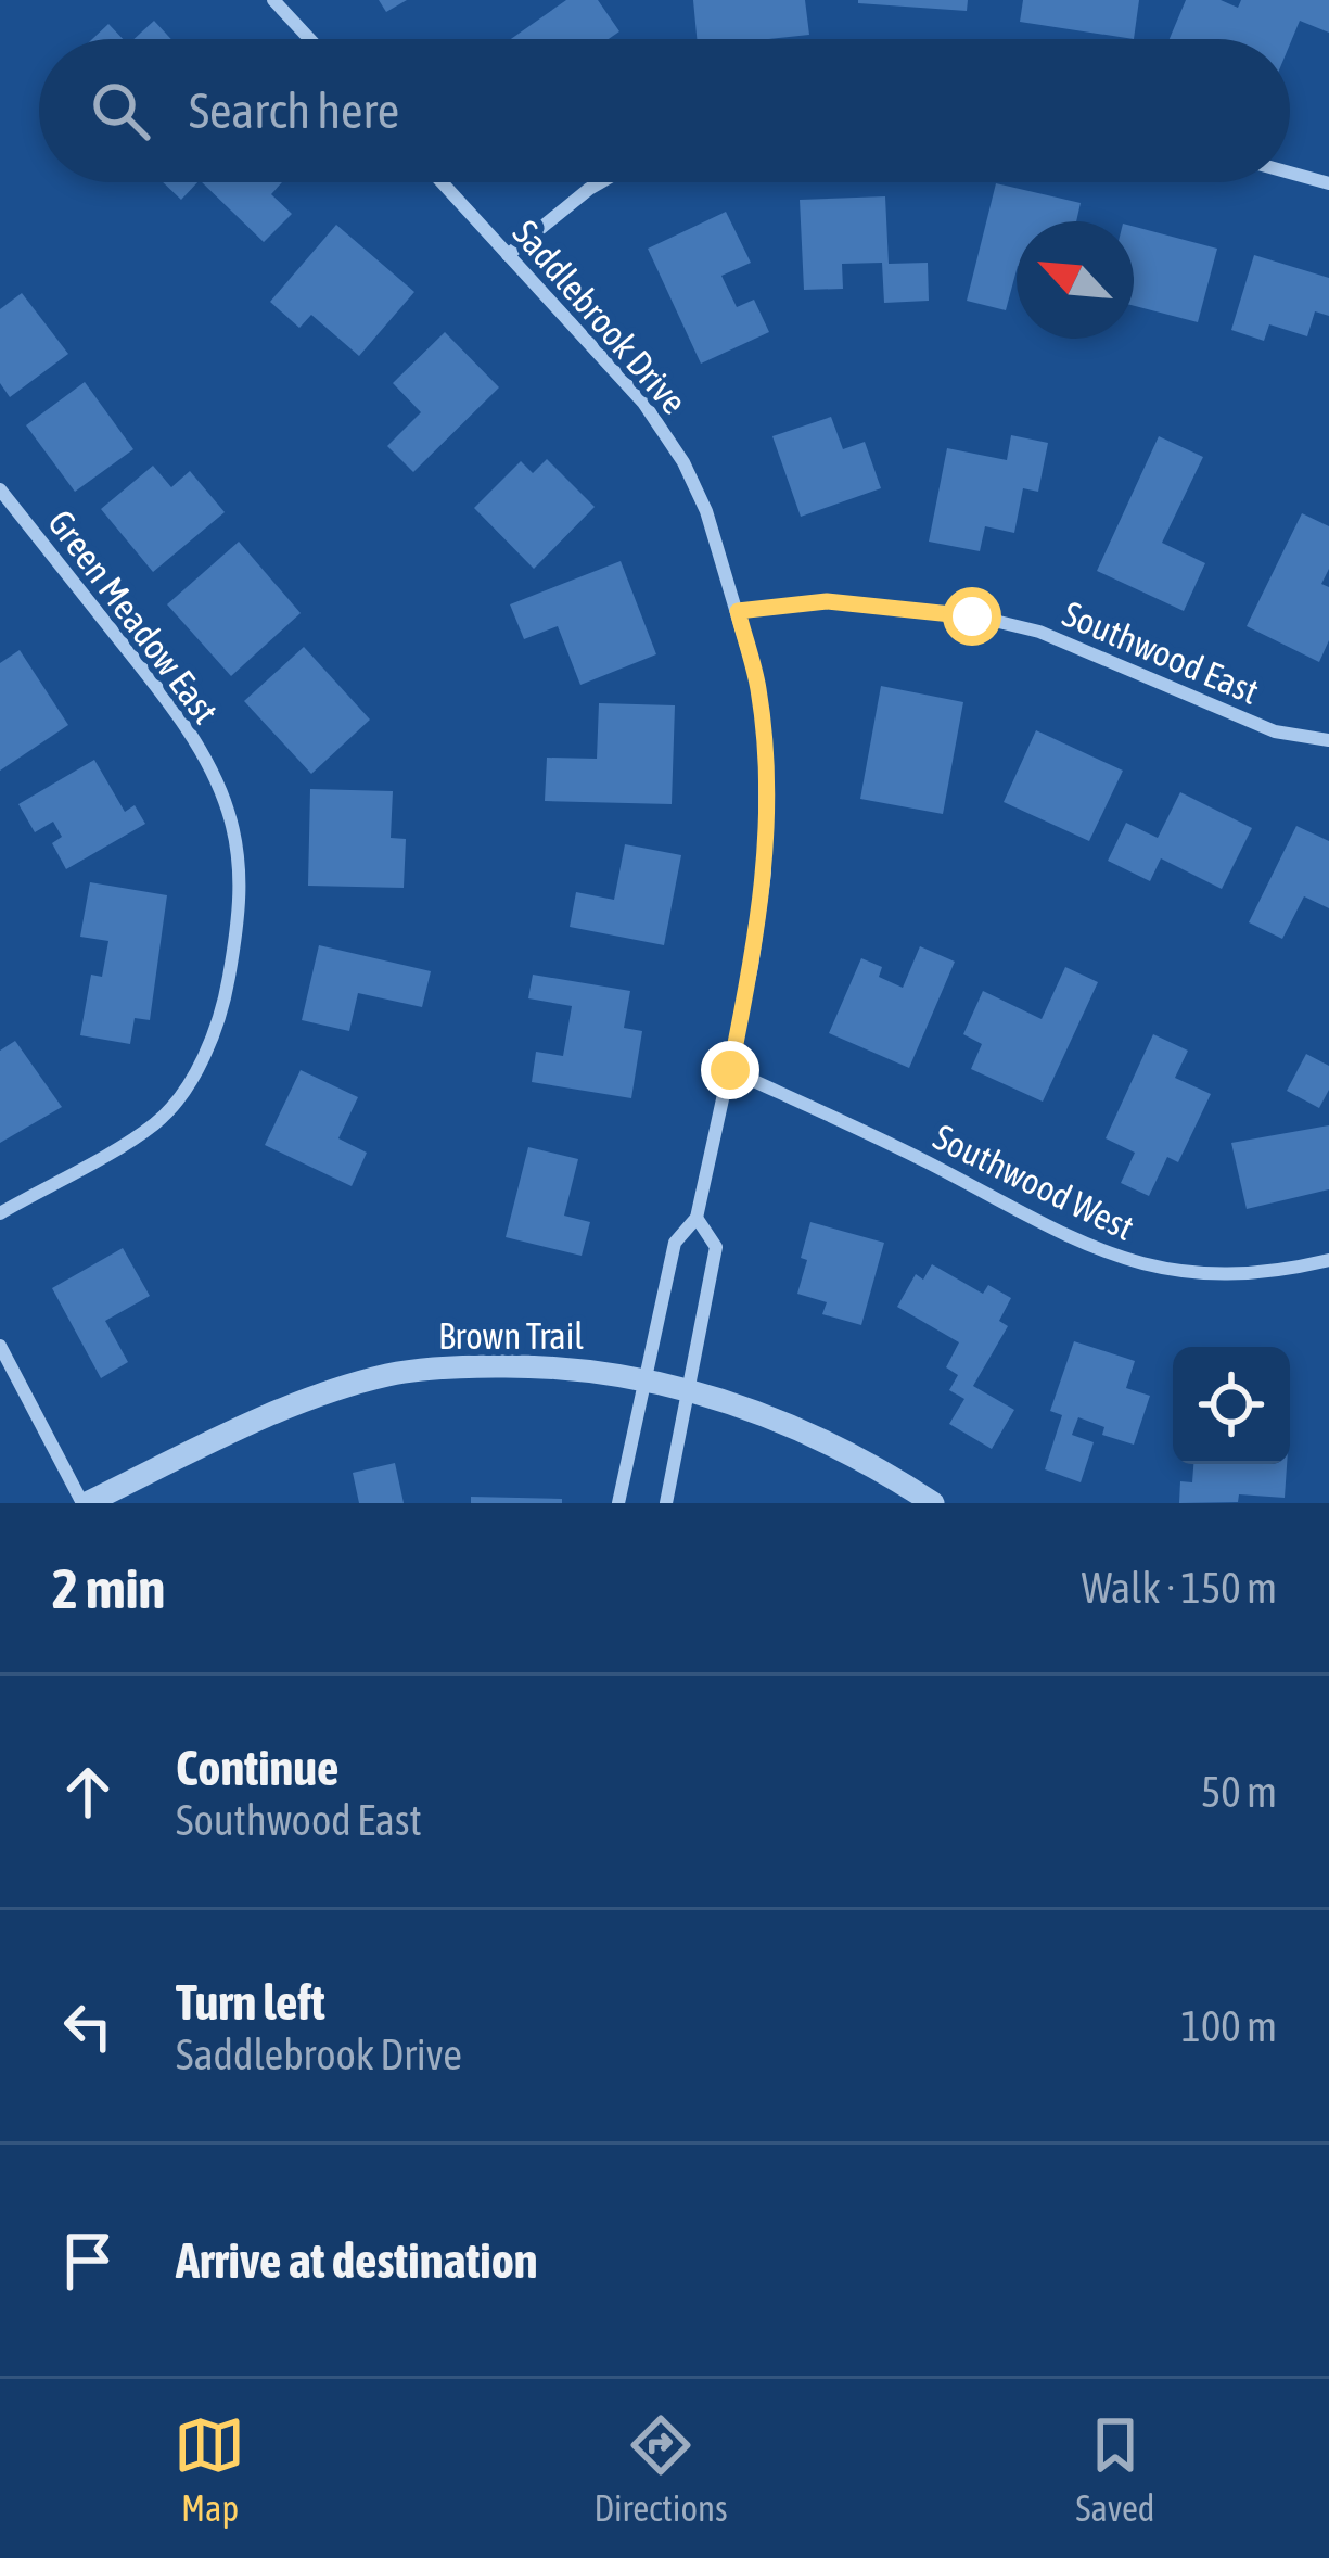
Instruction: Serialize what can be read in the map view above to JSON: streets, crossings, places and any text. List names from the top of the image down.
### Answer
{
  "streets": {
    "street": [
      "Saddlebrook Drive",
      "Green Meadow East",
      "Southwood East",
      "Southwood West",
      "Brown Trail"
    ]
  },
  "crossings": [
    ["Saddlebrook Drive", "Southwood East"],
    ["Saddlebrook Drive", "Southwood West"],
    ["Saddlebrook Drive", "Brown Trail"]
  ],
  "north": "top left",
  "page": {
    "search": "Search here",
    "heading": ["2 min", "Walk · 150 m"],
    "list": [
      ["Continue", "Southwood East", "50 m"],
      ["Turn left", "Saddlebrook Drive", "100 m"],
      "Arrive at destination"
    ],
    "nav": ["Map", "Directions", "Saved"]
  }
}
